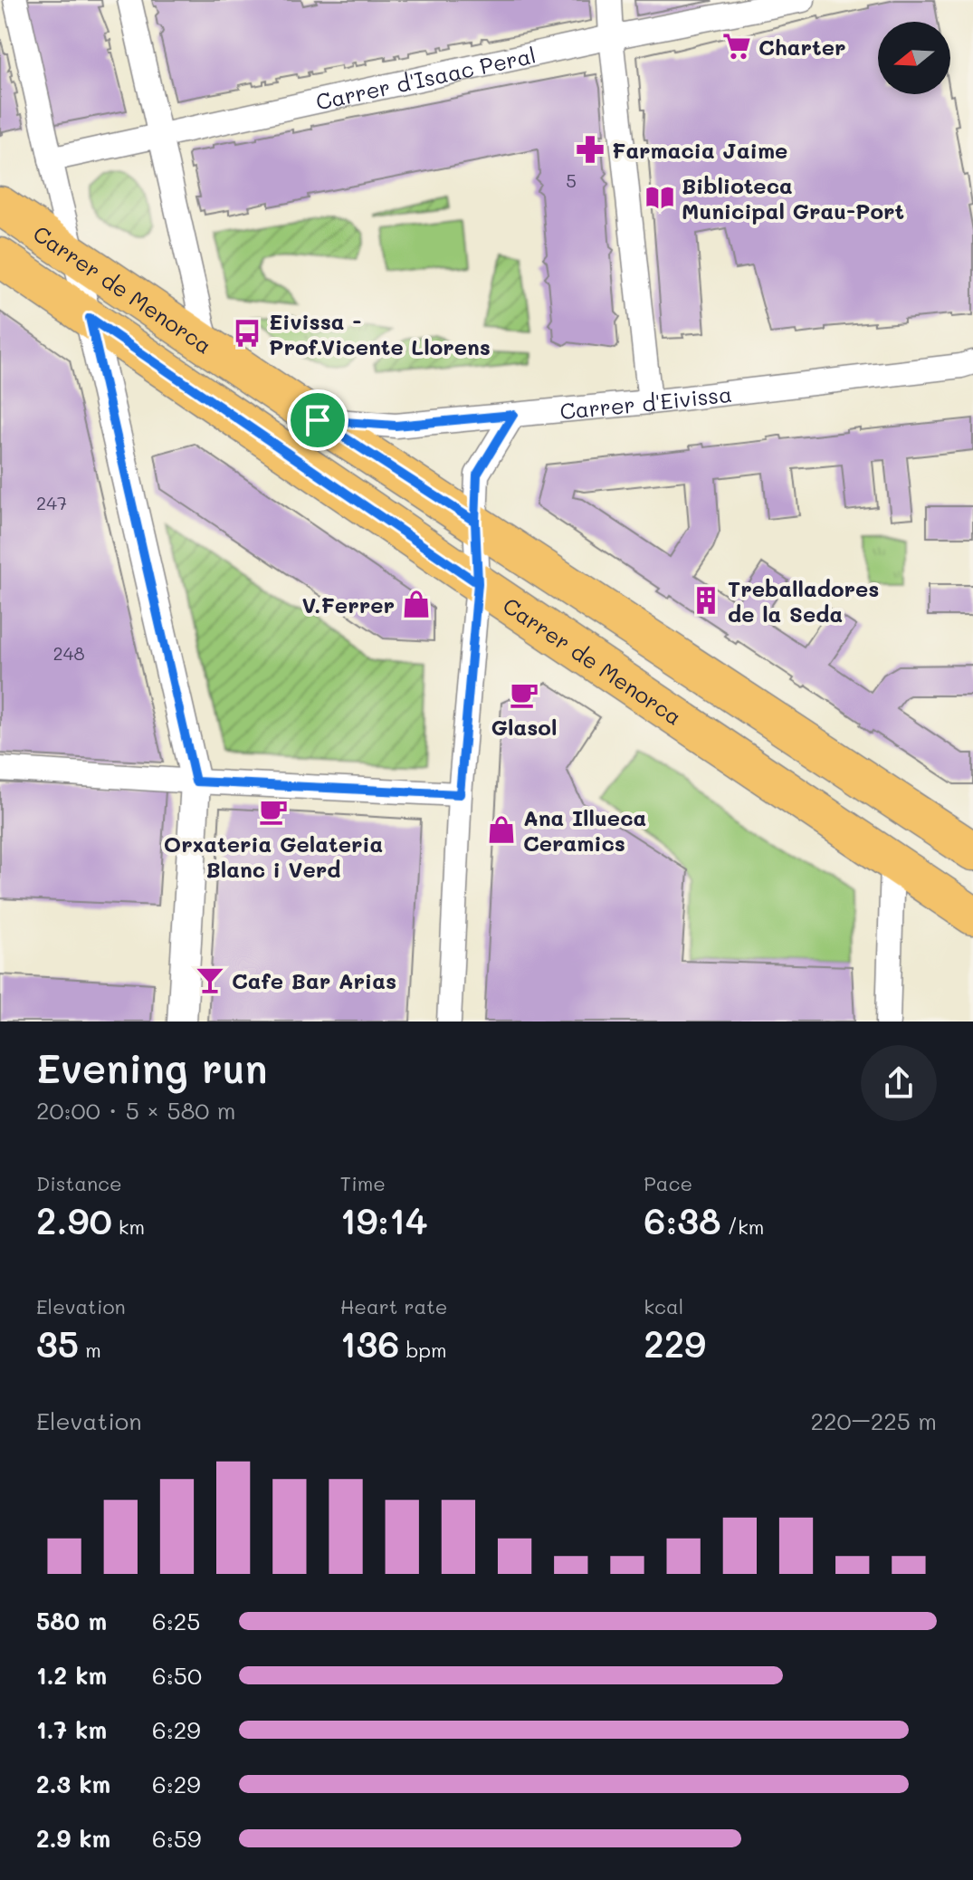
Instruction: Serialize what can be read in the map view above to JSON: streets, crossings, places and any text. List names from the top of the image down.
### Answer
{
  "streets": {
    "main road": ["Carrer de Menorca"],
    "street": ["Carrer d'Isaac Peral", "Carrer d'Eivissa"]
  },
  "crossings": [
    ["Carrer de Menorca", "Carrer d'Eivissa"]
  ],
  "places": {
    "supermarket": ["Charter"],
    "pharmacy": ["Farmacia Jaime"],
    "library": ["Biblioteca Municipal Grau-Port"],
    "bus stop": ["Eivissa - Prof.Vicente Llorens"],
    "building": ["Treballadores de la Seda"],
    "shop": ["V.Ferrer", "Ana Illueca Ceramics"],
    "cafe": ["Glasol", "Orxateria Gelateria Blanc i Verd"],
    "bar": ["Cafe Bar Arias"]
  },
  "house_numbers": ["5", "247", "248"],
  "north": "left",
  "page": {
    "heading": ["Evening run", "20:00 · 5 × 580 m"],
    "stats": [
      ["Distance", "2.90 km"],
      ["Time", "19:14"],
      ["Pace", "6:38 /km"],
      ["Elevation", "35 m"],
      ["Heart rate", "136 bpm"],
      ["kcal", "229"]
    ],
    "chart": ["Elevation", "220–225 m"],
    "list": [
      {
        "name": "580 m",
        "note": "6:25"
      },
      {
        "name": "1.2 km",
        "note": "6:50"
      },
      {
        "name": "1.7 km",
        "note": "6:29"
      },
      {
        "name": "2.3 km",
        "note": "6:29"
      },
      {
        "name": "2.9 km",
        "note": "6:59"
      }
    ]
  }
}
